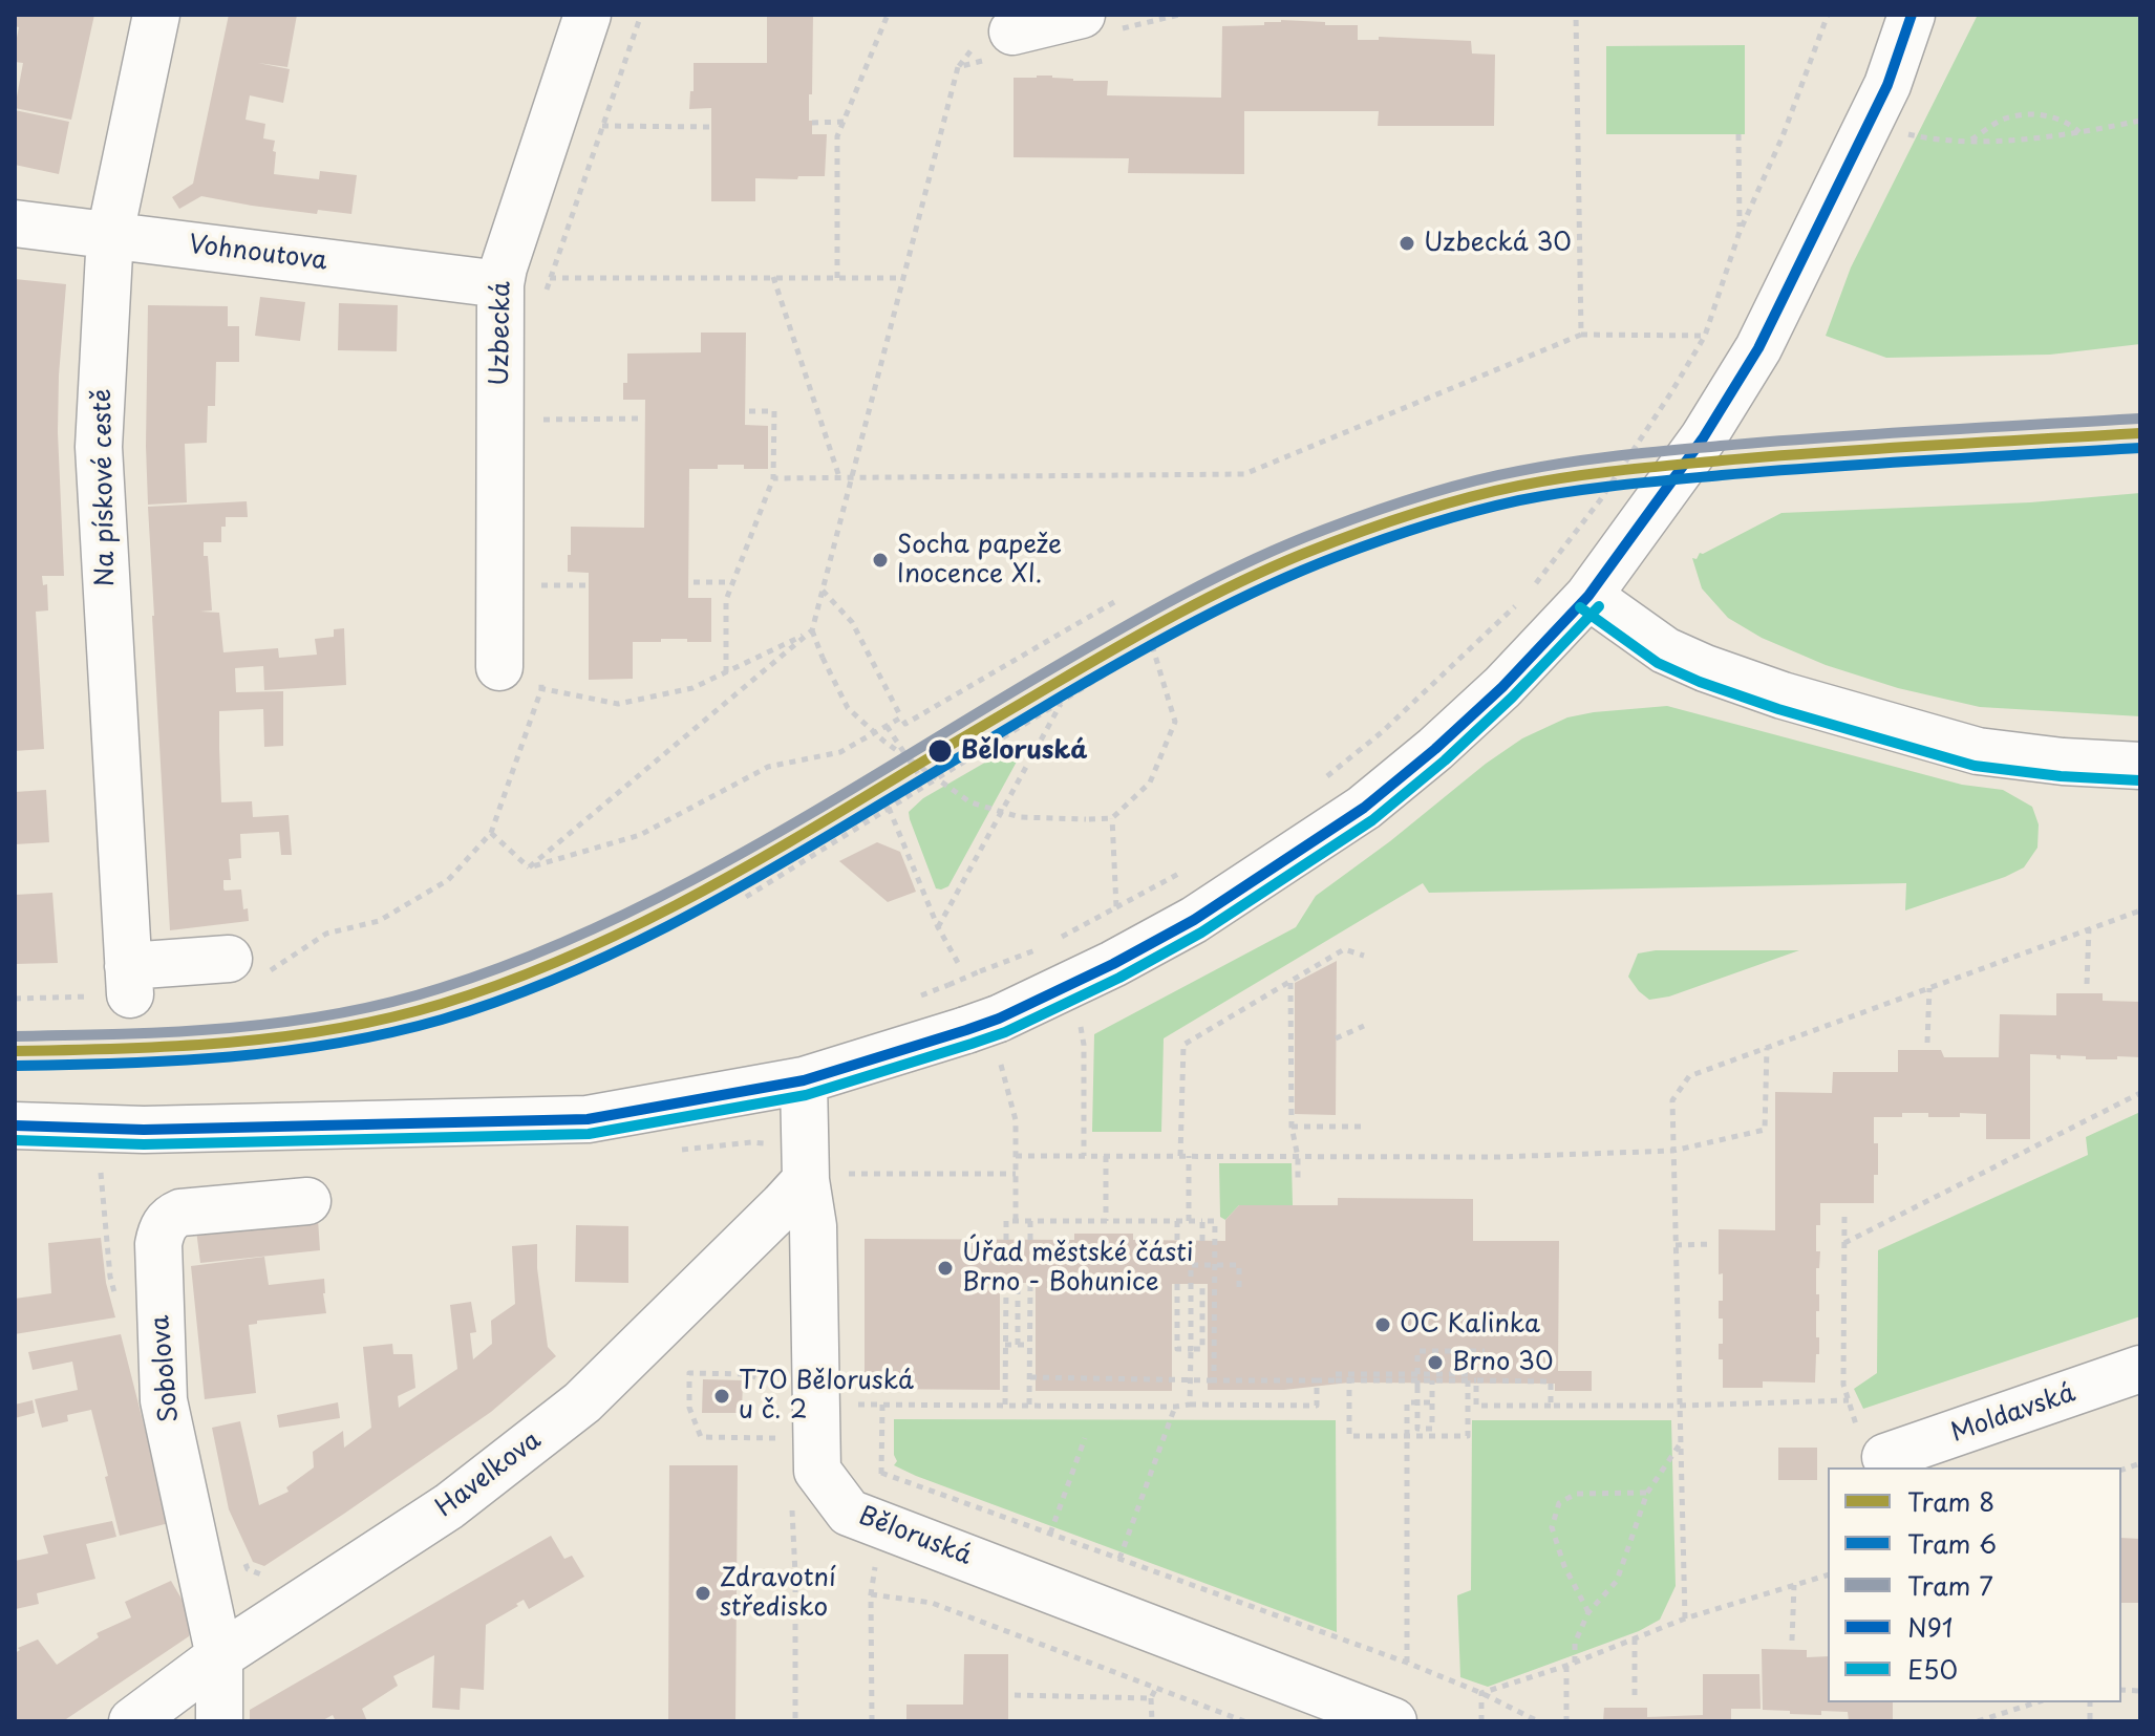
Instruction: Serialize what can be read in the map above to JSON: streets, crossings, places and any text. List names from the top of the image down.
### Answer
{
  "streets": {
    "street": [
      "Vohnoutova",
      "Uzbecká",
      "Na pískové cestě",
      "Sobolova",
      "Moldavská",
      "Havelkova",
      "Běloruská"
    ]
  },
  "crossings": [
    ["Vohnoutova", "Uzbecká"],
    ["Vohnoutova", "Na pískové cestě"],
    ["Sobolova", "Havelkova"],
    ["Havelkova", "Běloruská"]
  ],
  "places": [
    "Uzbecká 30",
    "Socha papeže Inocence XI.",
    "Běloruská",
    "Úřad městské části Brno - Bohunice",
    "OC Kalinka",
    "Brno 30",
    "T70 Běloruská u č. 2",
    "Zdravotní středisko"
  ],
  "lines": [
    "transit line N91",
    "tram line 7",
    "tram line 8",
    "tram line 6",
    "transit line E50"
  ],
  "legend": [
    "Tram 8",
    "Tram 6",
    "Tram 7",
    "N91",
    "E50"
  ]
}
